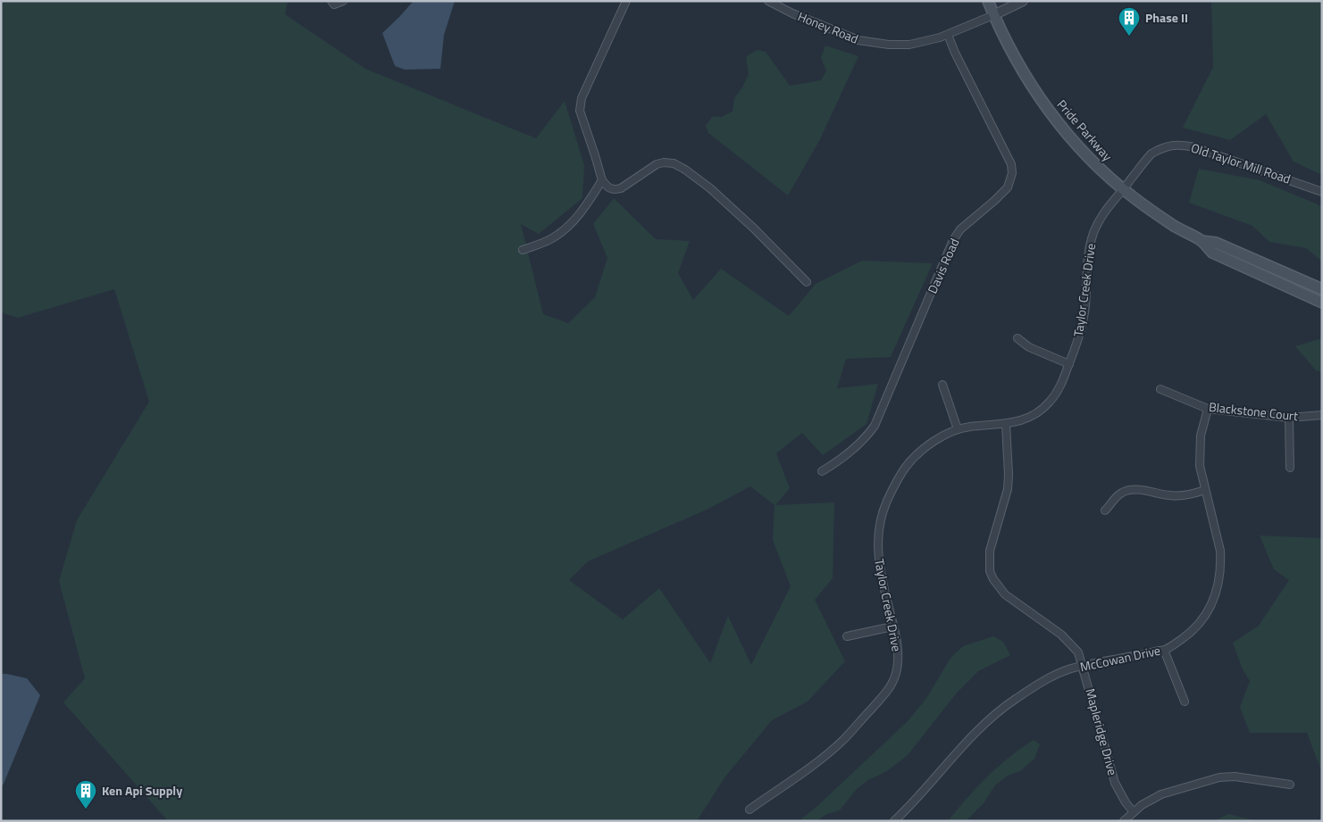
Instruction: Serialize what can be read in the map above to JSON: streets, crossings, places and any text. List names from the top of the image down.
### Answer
{
  "streets": {
    "main road": ["Pride Parkway"],
    "street": [
      "Honey Road",
      "Old Taylor Mill Road",
      "Davis Road",
      "Taylor Creek Drive",
      "Blackstone Court",
      "McCowan Drive",
      "Mapleridge Drive"
    ]
  },
  "crossings": [
    ["Honey Road", "Pride Parkway"],
    ["Honey Road", "Davis Road"],
    ["Pride Parkway", "Old Taylor Mill Road"],
    ["Pride Parkway", "Taylor Creek Drive"],
    ["Old Taylor Mill Road", "Taylor Creek Drive"],
    ["Taylor Creek Drive", "Mapleridge Drive"],
    ["Blackstone Court", "McCowan Drive"],
    ["McCowan Drive", "Mapleridge Drive"]
  ],
  "places": {
    "building": ["Phase II", "Ken Api Supply"]
  }
}
